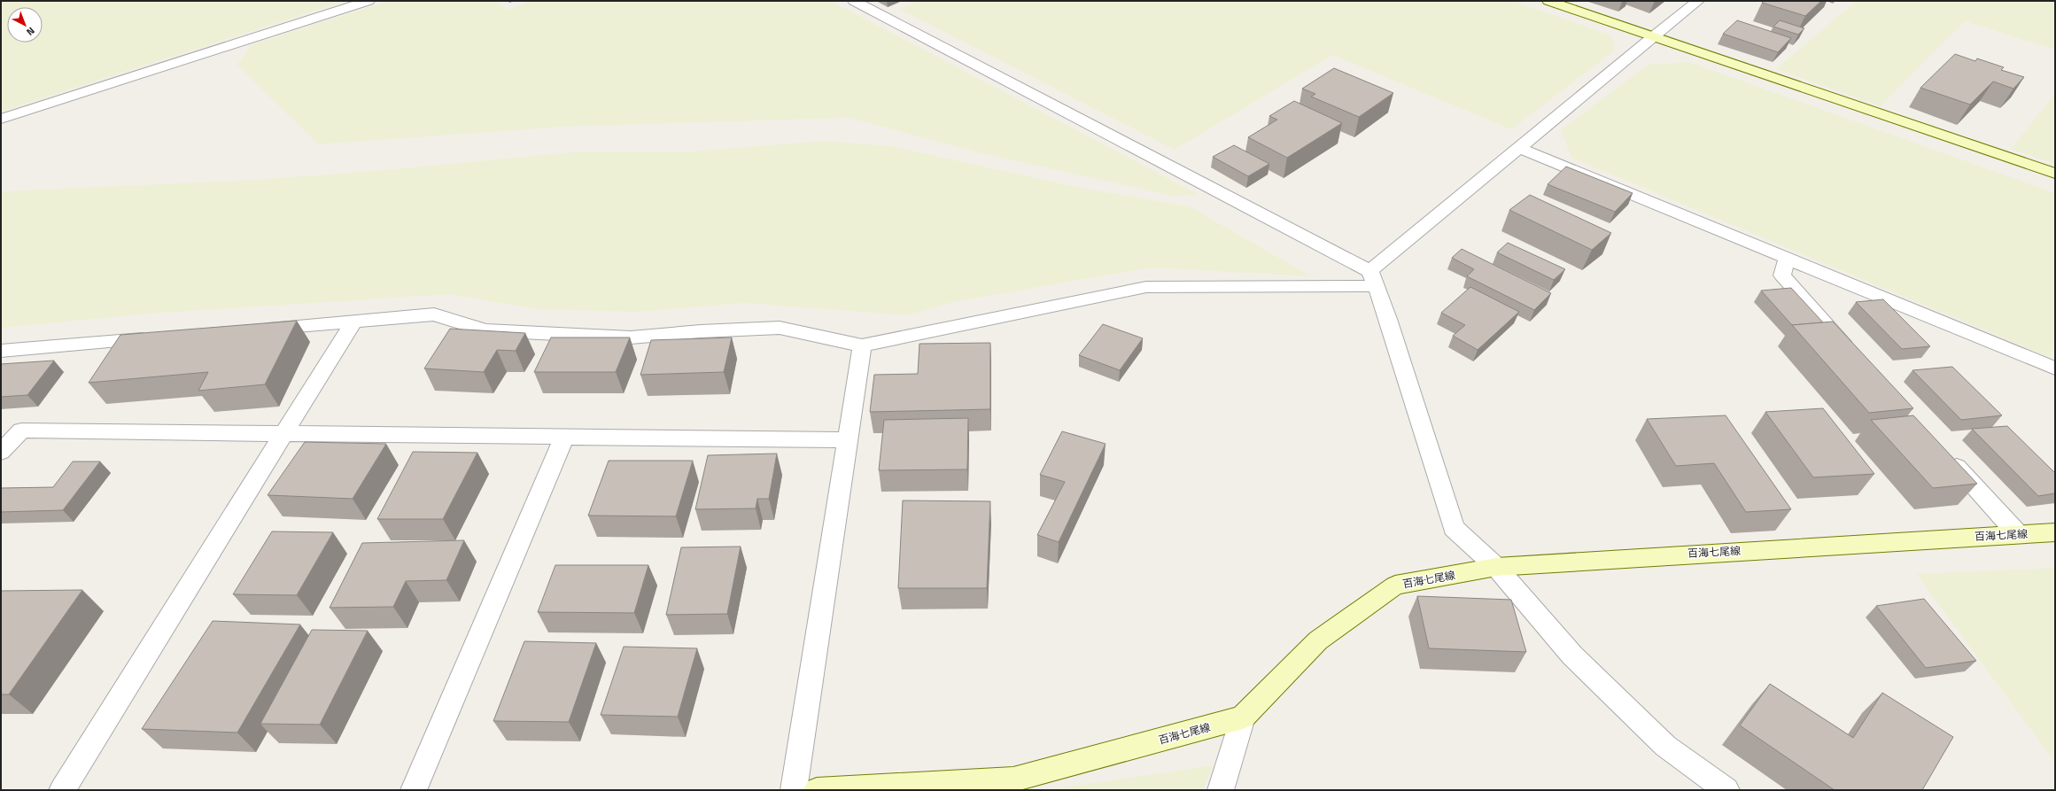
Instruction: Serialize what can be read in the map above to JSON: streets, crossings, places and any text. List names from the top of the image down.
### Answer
{
  "streets": {
    "main road": ["百海七尾線"]
  },
  "north": "bottom right"
}
